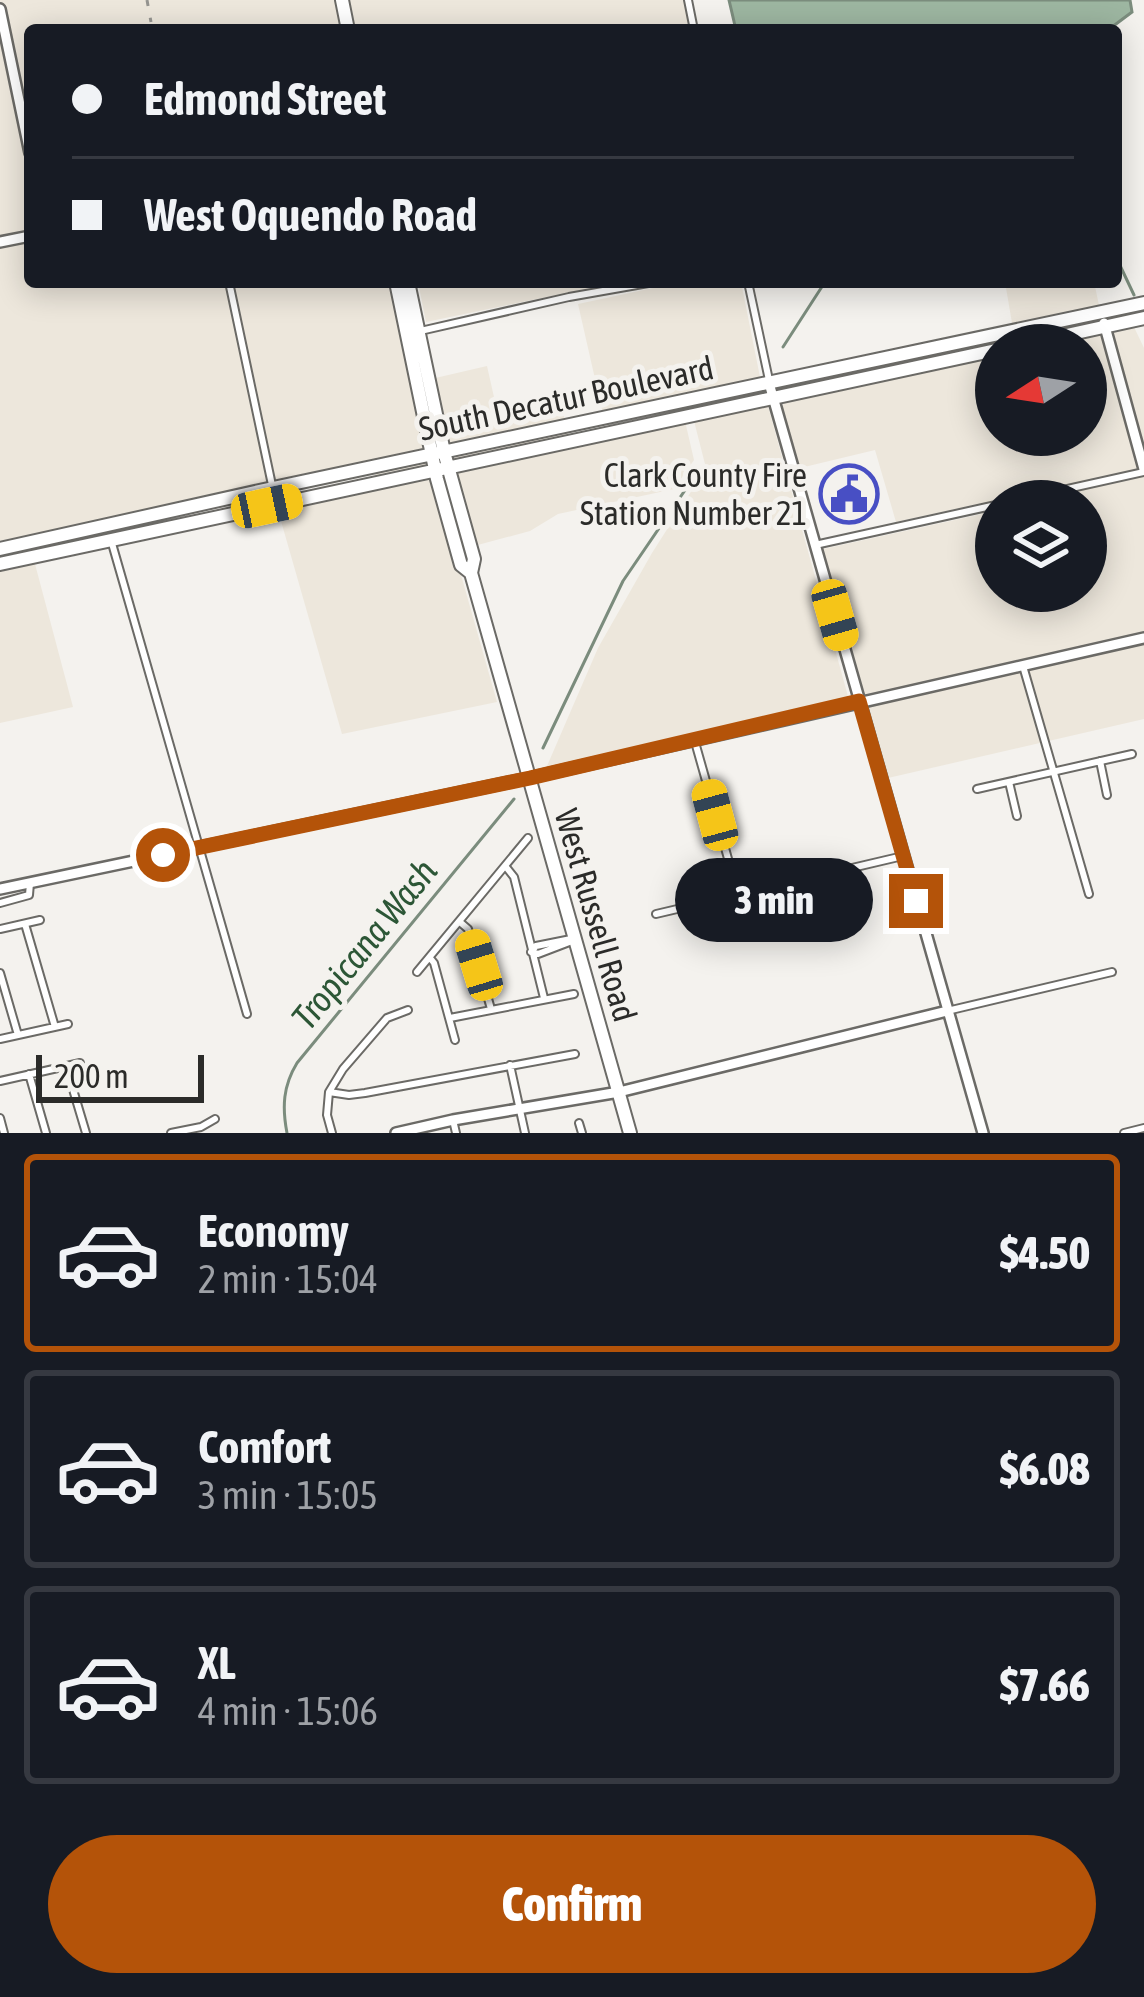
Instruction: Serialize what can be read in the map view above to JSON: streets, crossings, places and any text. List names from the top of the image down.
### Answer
{
  "streets": {
    "main road": ["South Decatur Boulevard", "West Russell Road"]
  },
  "crossings": [
    ["South Decatur Boulevard", "West Russell Road"]
  ],
  "water": ["Tropicana Wash"],
  "places": {
    "public building": ["Clark County Fire Station Number 21"]
  },
  "scale_bar": "200 m",
  "north": "left",
  "page": {
    "banner": ["Edmond Street", "West Oquendo Road"],
    "bubble": "3 min",
    "scale": "200 m",
    "list": [
      {
        "name": "Economy",
        "note": "2 min · 15:04",
        "value": "$4.50"
      },
      {
        "name": "Comfort",
        "note": "3 min · 15:05",
        "value": "$6.08"
      },
      {
        "name": "XL",
        "note": "4 min · 15:06",
        "value": "$7.66"
      }
    ],
    "buttons": "Confirm"
  }
}
